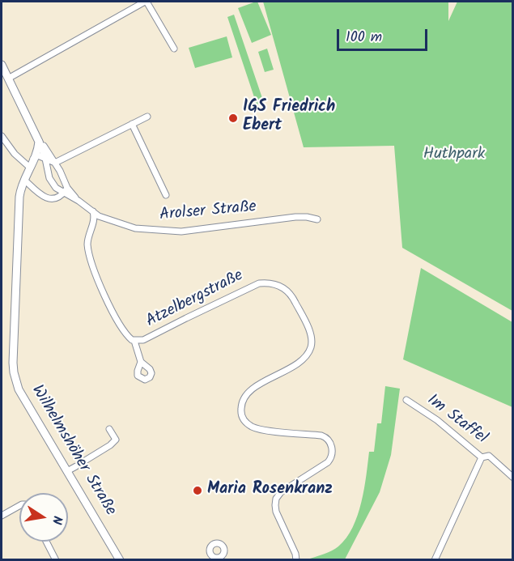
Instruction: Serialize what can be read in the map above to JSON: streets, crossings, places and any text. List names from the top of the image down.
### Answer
{
  "streets": {
    "main road": ["Wilhelmshöher Straße"],
    "street": ["Arolser Straße", "Atzelbergstraße", "Im Staffel"]
  },
  "crossings": [
    ["Arolser Straße", "Atzelbergstraße"],
    ["Arolser Straße", "Wilhelmshöher Straße"]
  ],
  "parks": ["Huthpark"],
  "places": ["IGS Friedrich Ebert", "Maria Rosenkranz"],
  "scale_bar": "100 m",
  "north": "right"
}
